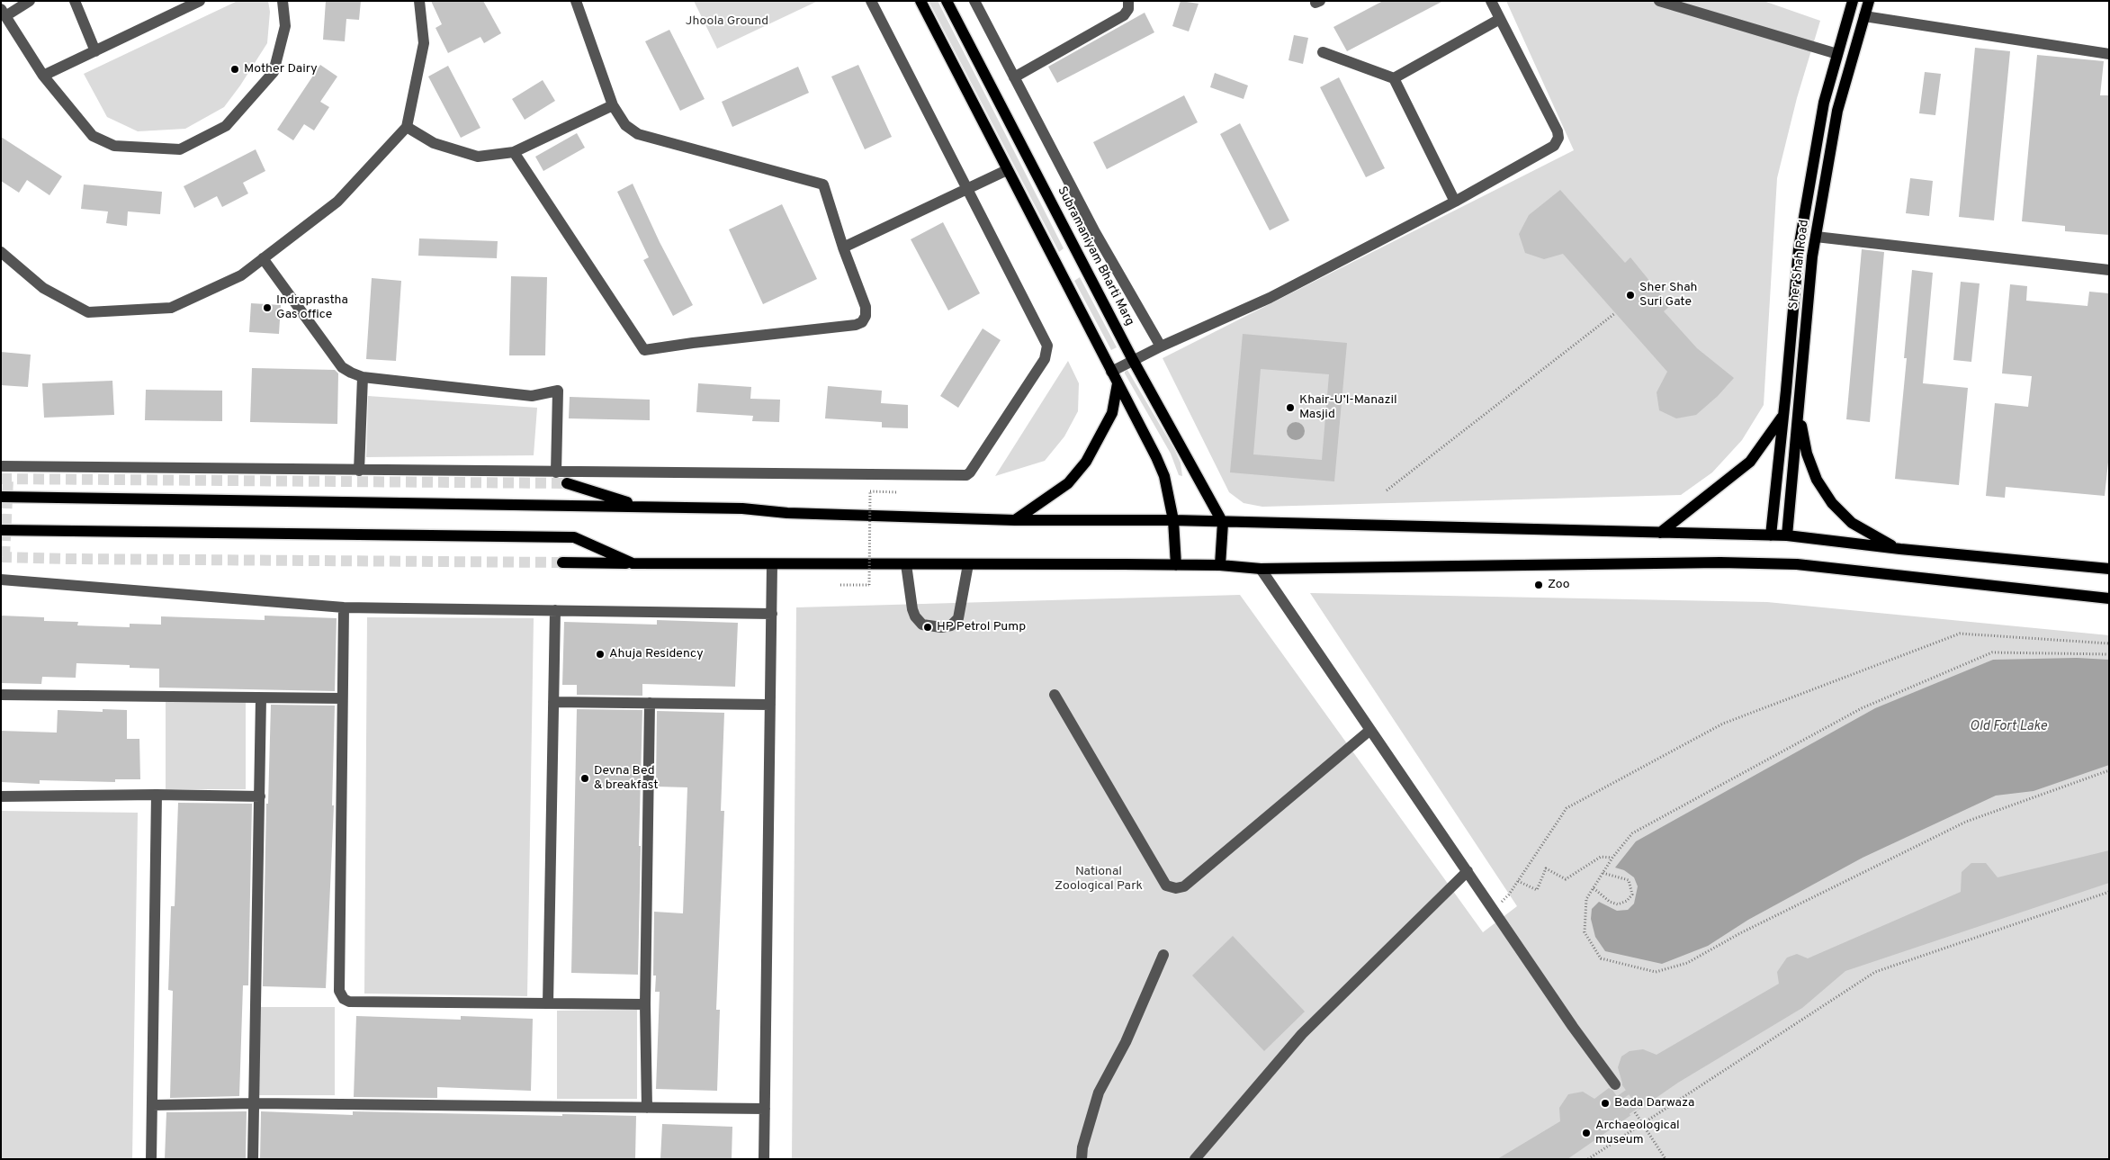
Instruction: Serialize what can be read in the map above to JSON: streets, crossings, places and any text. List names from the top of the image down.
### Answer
{
  "streets": {
    "main road": ["Subramaniyam Bharti Marg", "Sher Shah Road"]
  },
  "water": ["Old Fort Lake"],
  "parks": ["Jhoola Ground", "National Zoological Park"],
  "places": [
    "Mother Dairy",
    "Sher Shah Suri Gate",
    "Indraprastha Gas office",
    "Khair-U’l-Manazil Masjid",
    "Zoo",
    "HP Petrol Pump",
    "Ahuja Residency",
    "Devna Bed & breakfast",
    "Bada Darwaza",
    "Archaeological museum"
  ]
}
